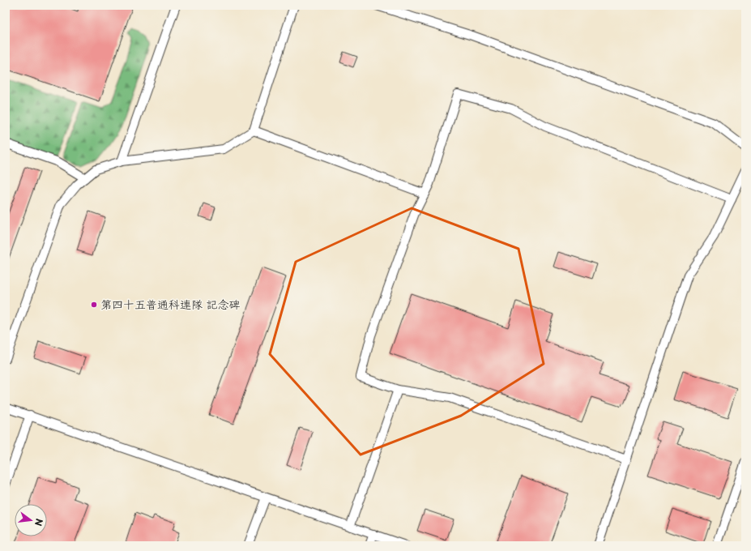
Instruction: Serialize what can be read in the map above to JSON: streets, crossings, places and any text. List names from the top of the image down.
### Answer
{
  "places": ["第四十五普通科連隊 記念碑"],
  "north": "right"
}
